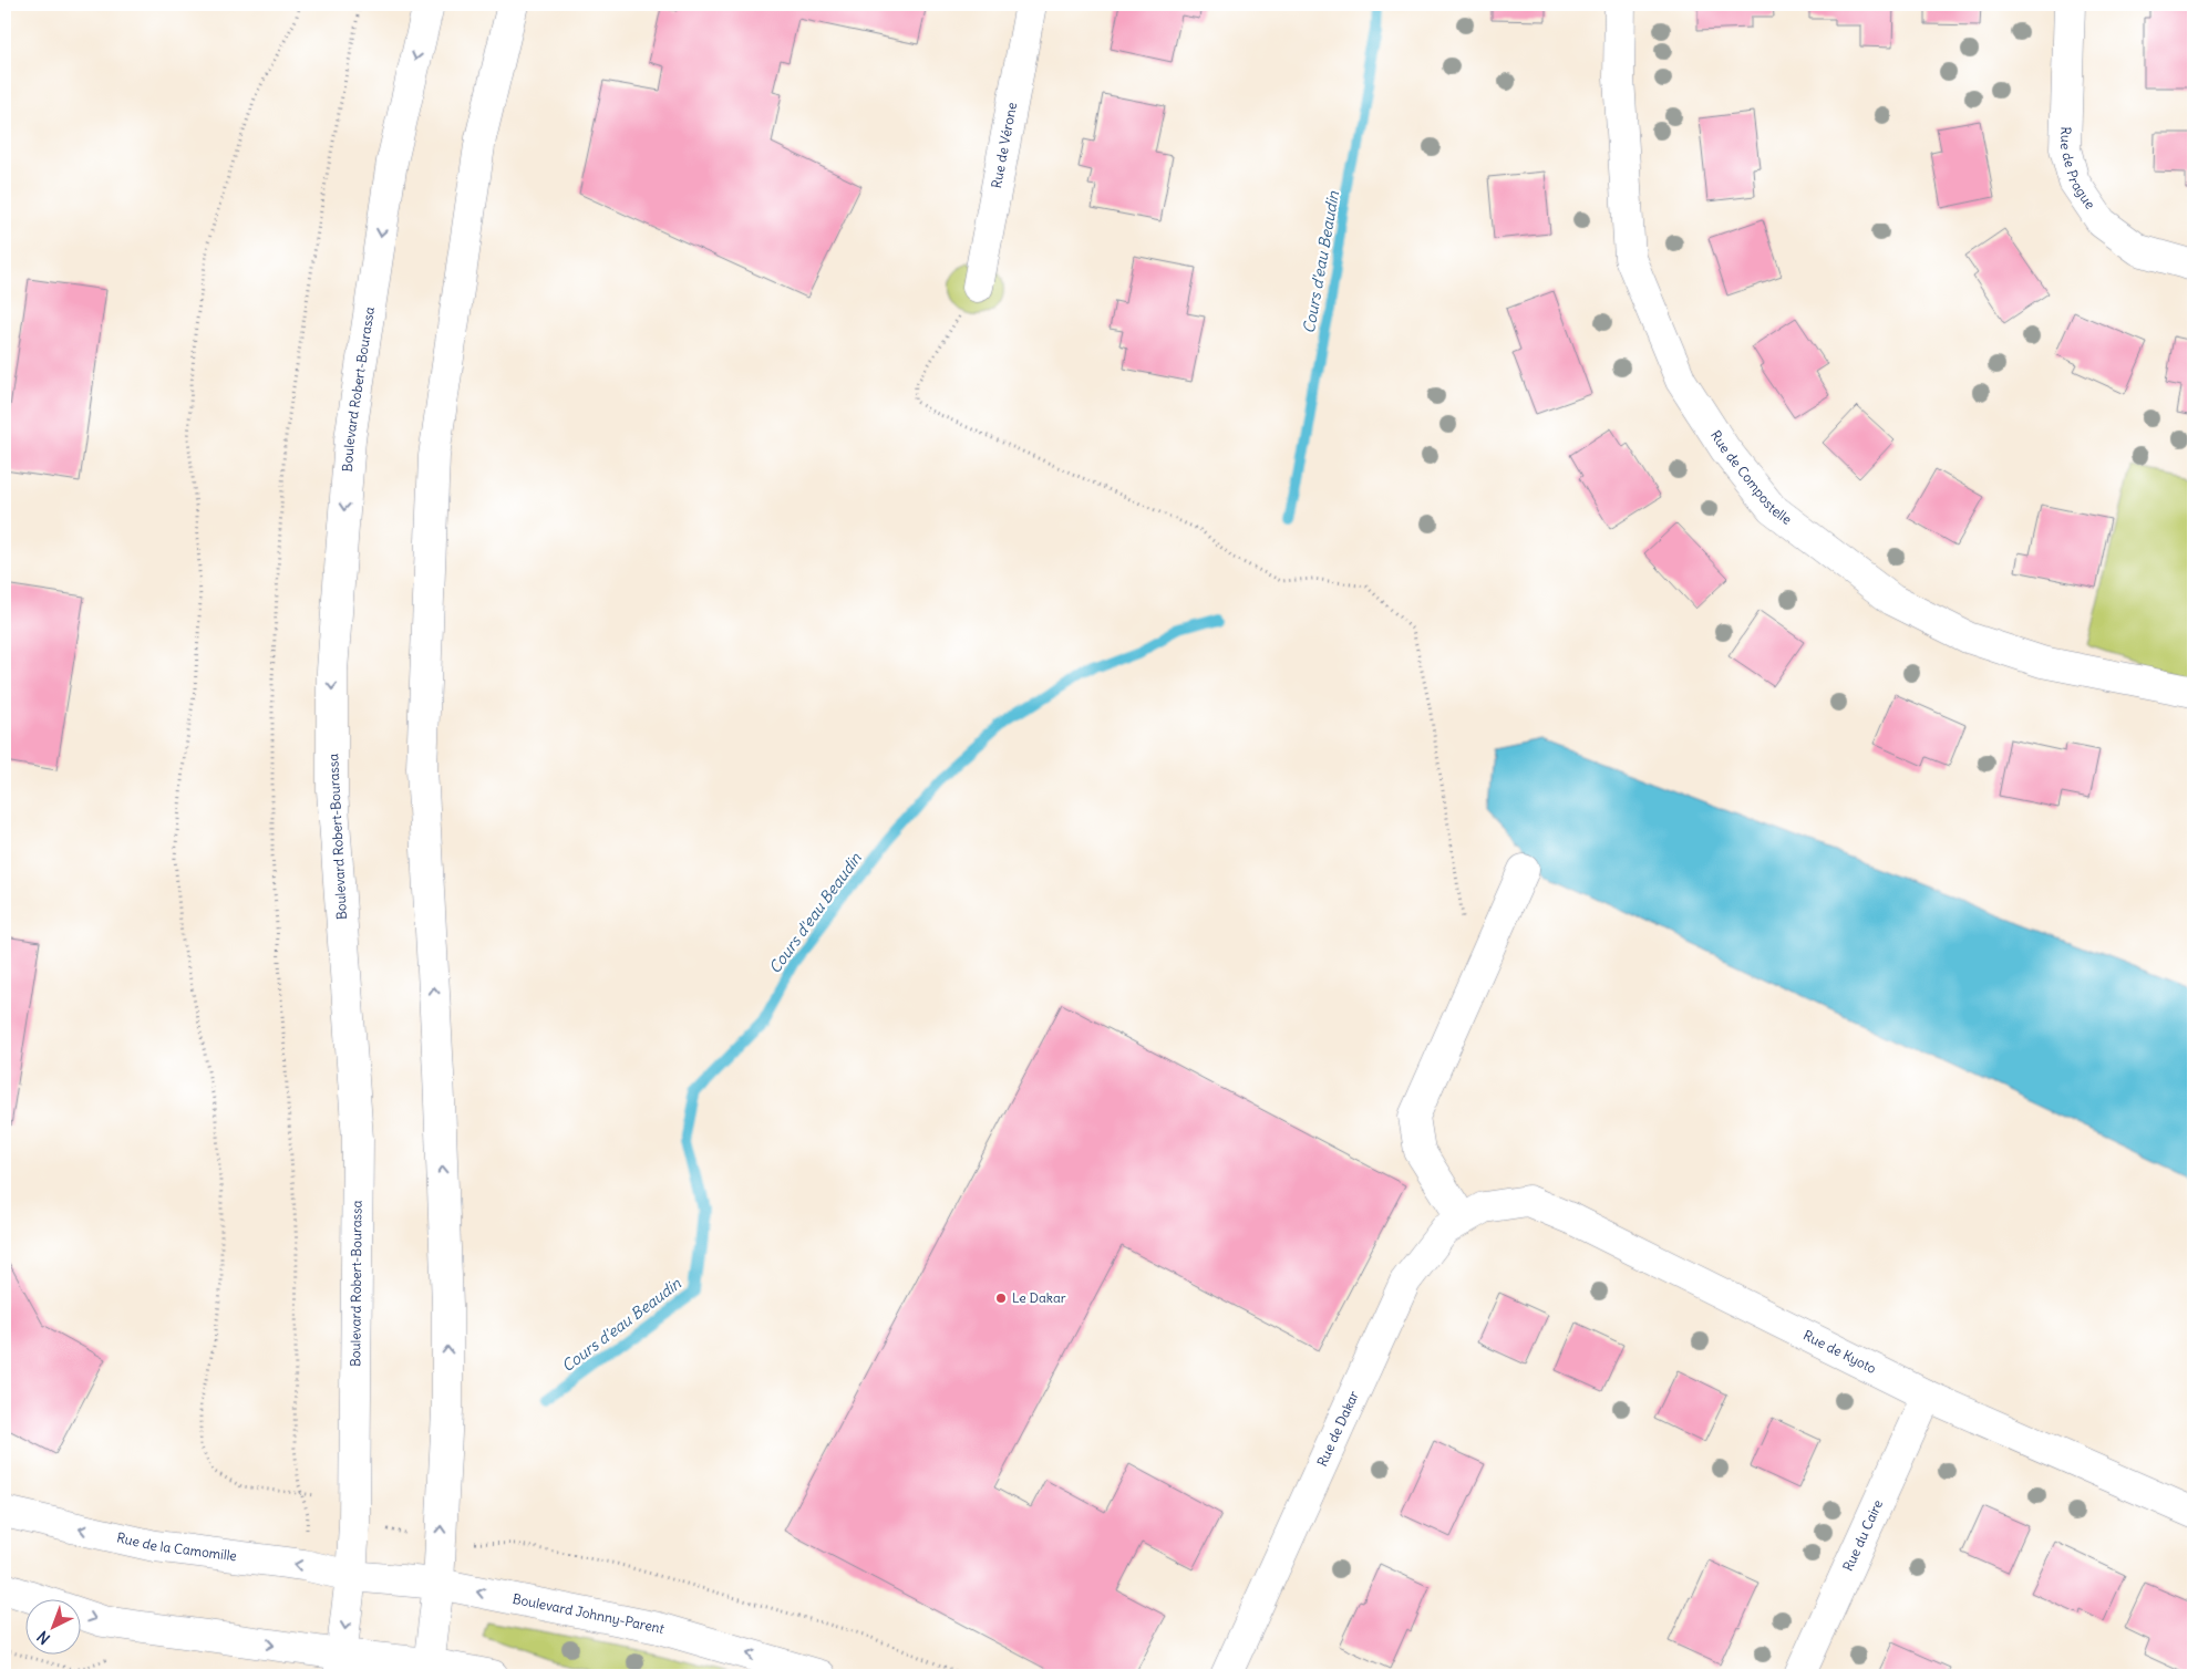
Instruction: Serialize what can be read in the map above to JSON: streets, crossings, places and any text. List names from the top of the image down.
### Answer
{
  "streets": {
    "main road": [
      "Rue de Vérone",
      "Rue de Prague",
      "Boulevard Robert-Bourassa",
      "Rue de Compostelle",
      "Rue de Kyoto",
      "Rue de Dakar",
      "Rue du Caire",
      "Rue de la Camomille",
      "Boulevard Johnny-Parent"
    ]
  },
  "crossings": [
    ["Boulevard Robert-Bourassa", "Rue de la Camomille"],
    ["Boulevard Robert-Bourassa", "Boulevard Johnny-Parent"],
    ["Rue de Kyoto", "Rue de Dakar"],
    ["Rue de Kyoto", "Rue du Caire"],
    ["Rue de la Camomille", "Boulevard Johnny-Parent"]
  ],
  "one_way": ["Boulevard Johnny-Parent"],
  "water": ["Cours d'eau Beaudin"],
  "places": ["Le Dakar"],
  "north": "bottom left"
}
